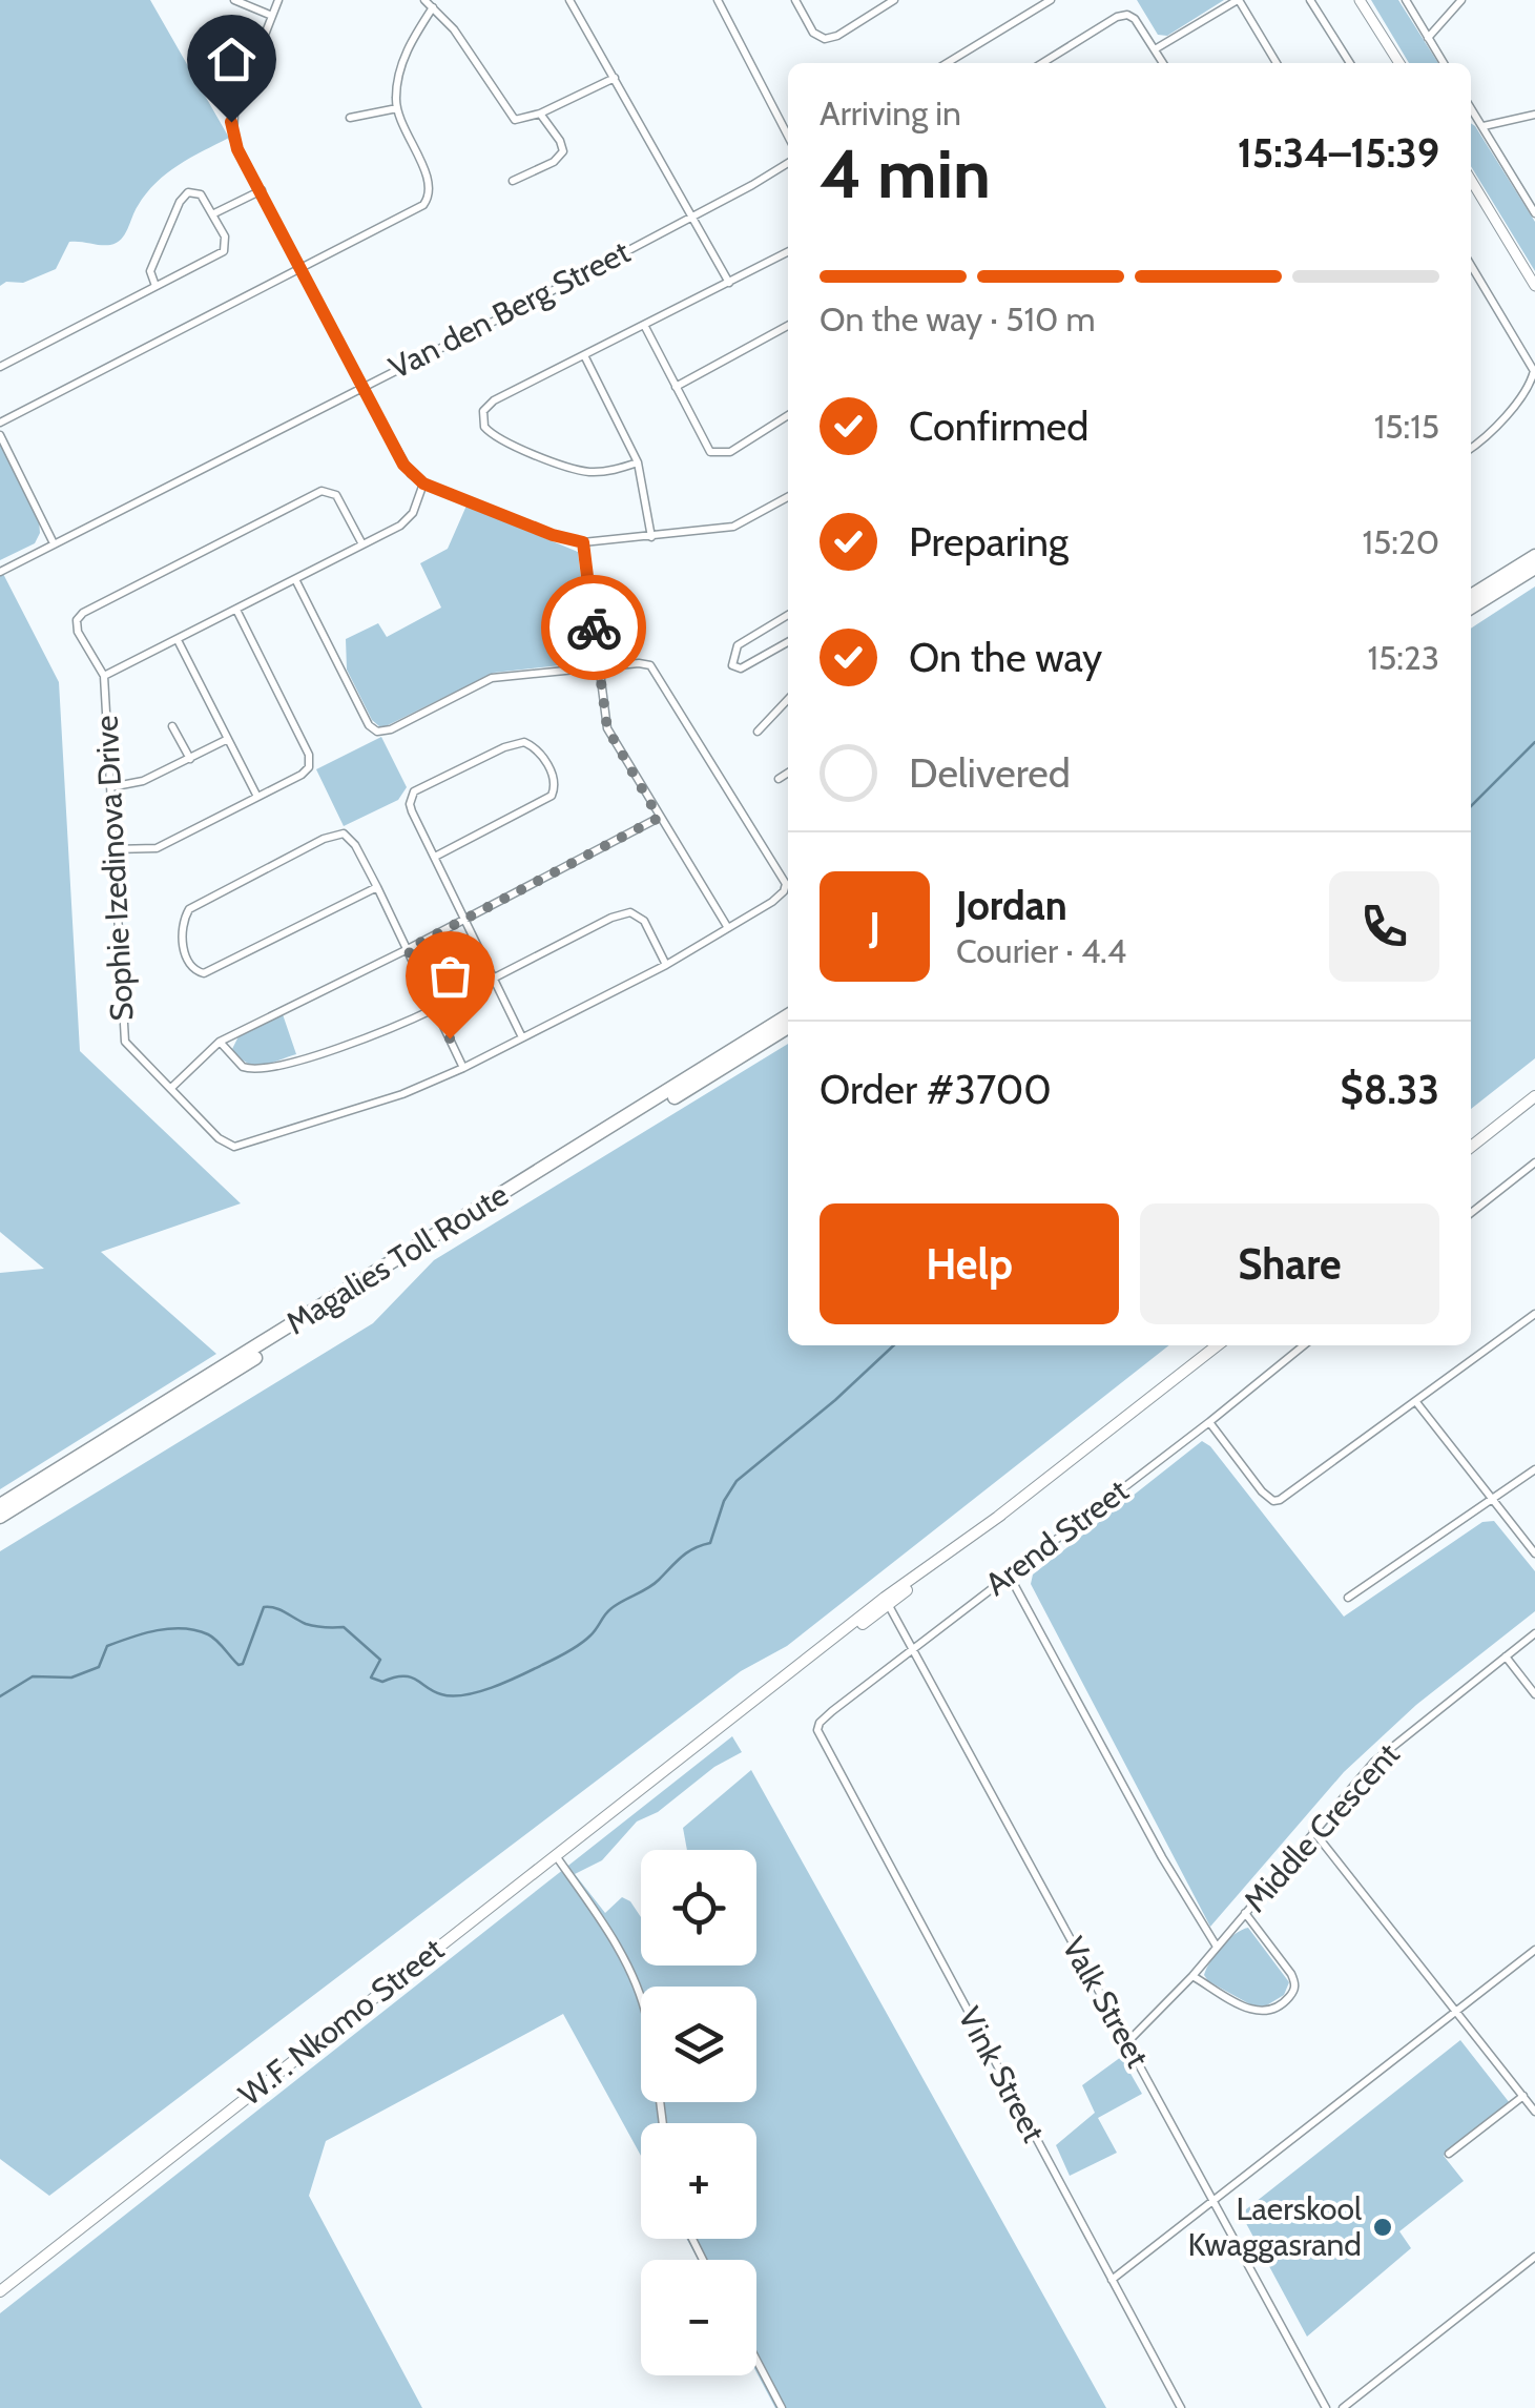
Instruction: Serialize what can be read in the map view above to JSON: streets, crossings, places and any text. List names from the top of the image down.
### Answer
{
  "streets": {
    "highway": ["Magalies Toll Route"],
    "main road": ["W.F. Nkomo Street"],
    "street": [
      "Van den Berg Street",
      "Sophie Izedinova Drive",
      "Arend Street",
      "Middle Crescent",
      "Valk Street",
      "Vink Street"
    ]
  },
  "crossings": [
    ["Arend Street", "Valk Street"],
    ["Arend Street", "Vink Street"],
    ["Middle Crescent", "Valk Street"],
    ["Valk Street", "W.F. Nkomo Street"]
  ],
  "places": ["Laerskool Kwaggasrand"],
  "page": {
    "heading": ["4 min", "Arriving in", "15:34–15:39"],
    "panel": [
      "Jordan",
      "Courier · 4.4",
      "Order #3700",
      "$8.33"
    ],
    "bar": "On the way · 510 m",
    "list": [
      ["Confirmed", "15:15"],
      ["Preparing", "15:20"],
      ["On the way", "15:23"],
      "Delivered"
    ],
    "round": "J",
    "buttons": ["Help", "Share"],
    "map_buttons": ["+", "−"]
  }
}
